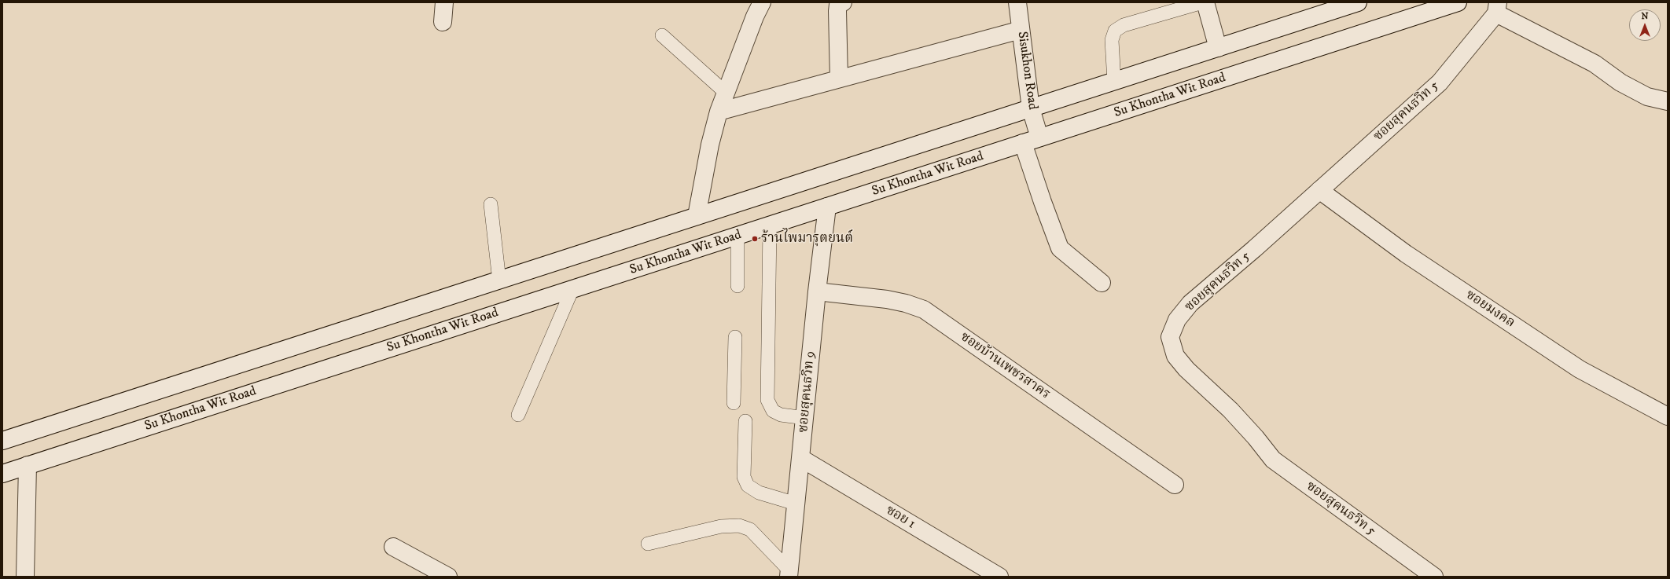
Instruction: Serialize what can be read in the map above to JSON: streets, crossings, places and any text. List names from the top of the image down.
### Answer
{
  "streets": {
    "street": [
      "Sisukhon Road",
      "Su Khontha Wit Road",
      "ซอยสุคนธวิท 5",
      "ซอยมงคล",
      "ซอยบ้านเพชรสาคร",
      "ซอยสุคนธวิท 9",
      "ซอย 1"
    ]
  },
  "crossings": [
    ["Sisukhon Road", "Su Khontha Wit Road"],
    ["Su Khontha Wit Road", "ซอยสุคนธวิท 9"],
    ["ซอยสุคนธวิท 5", "ซอยมงคล"],
    ["ซอยบ้านเพชรสาคร", "ซอยสุคนธวิท 9"],
    ["ซอยสุคนธวิท 9", "ซอย 1"]
  ],
  "places": ["ร้านไพมารุตยนต์"],
  "north": "top"
}
